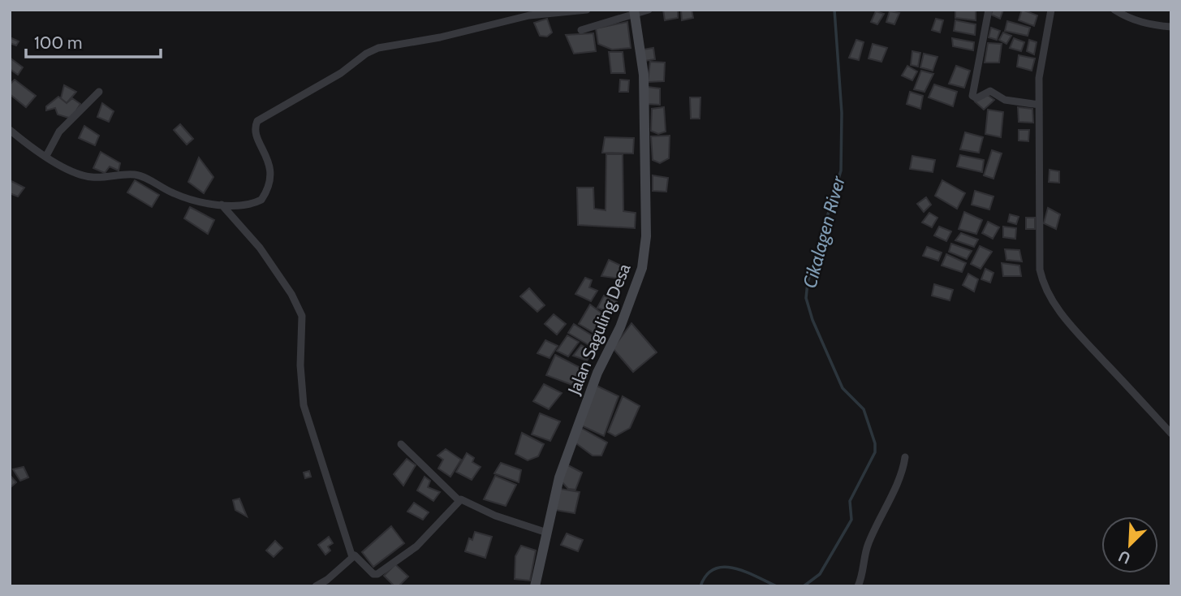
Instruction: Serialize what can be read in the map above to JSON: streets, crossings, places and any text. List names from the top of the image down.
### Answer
{
  "streets": {
    "street": ["Jalan Saguling Desa"]
  },
  "water": ["Cikalagen River"],
  "scale_bar": "100 m",
  "north": "bottom left"
}
